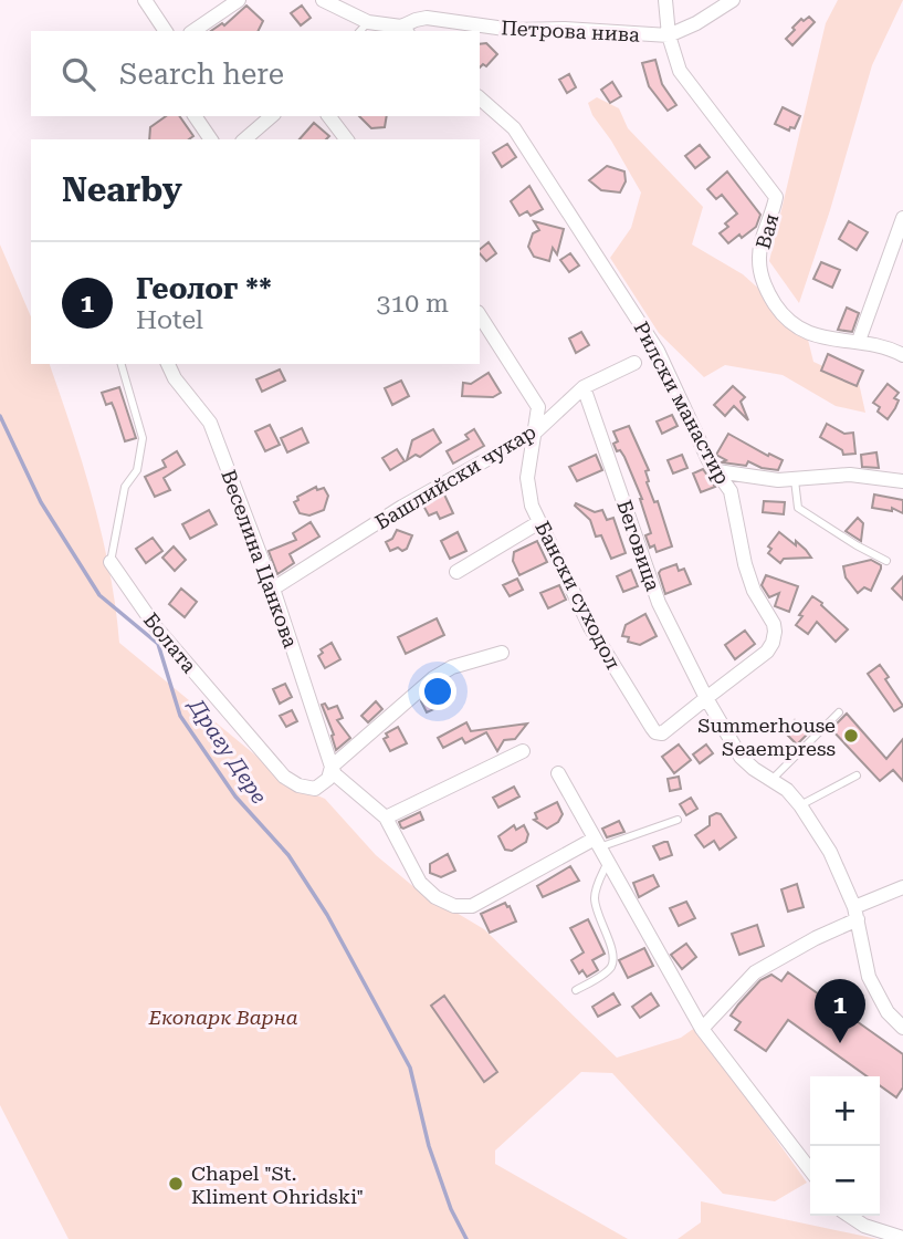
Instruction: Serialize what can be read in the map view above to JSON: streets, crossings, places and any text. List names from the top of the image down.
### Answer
{
  "streets": {
    "street": [
      "Петрова нива",
      "Вая",
      "Рилски манастир",
      "Башлийски чукар",
      "Беговица",
      "Веселина Цанкова",
      "Бански суходол",
      "Болата"
    ]
  },
  "crossings": [
    ["Петрова нива", "Вая"],
    ["Рилски манастир", "Беговица"],
    ["Рилски манастир", "Бански суходол"],
    ["Башлийски чукар", "Беговица"],
    ["Башлийски чукар", "Веселина Цанкова"],
    ["Башлийски чукар", "Бански суходол"],
    ["Беговица", "Бански суходол"],
    ["Веселина Цанкова", "Болата"]
  ],
  "water": ["Драгу Дере"],
  "parks": ["Екопарк Варна"],
  "places": ["Summerhouse Seaempress", "Chapel \"St. Kliment Ohridski\""],
  "page": {
    "search": "Search here",
    "heading": "Nearby",
    "list": [
      {
        "mark": "1",
        "name": "Геолог **",
        "note": "Hotel",
        "value": "310 m"
      }
    ],
    "pins": "1",
    "map_buttons": ["+", "−"]
  }
}
